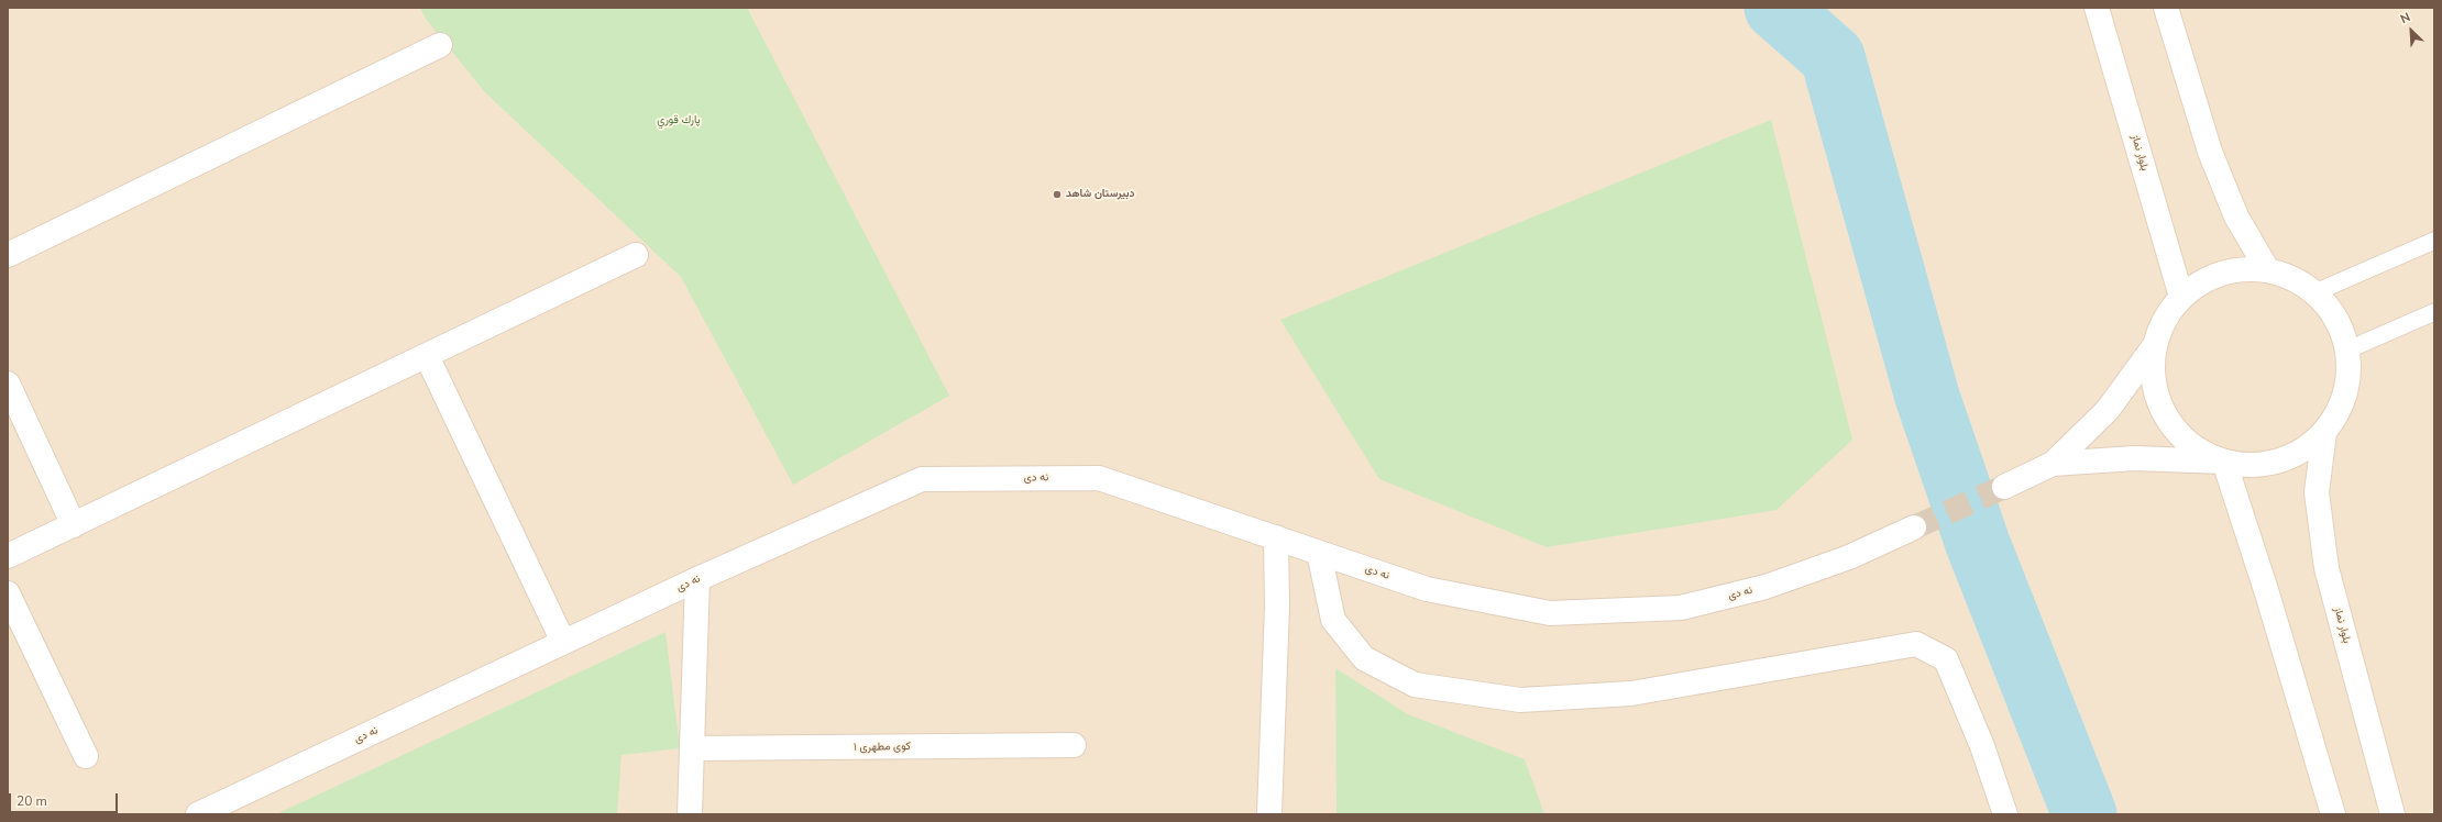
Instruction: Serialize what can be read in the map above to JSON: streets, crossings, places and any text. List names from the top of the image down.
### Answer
{
  "streets": {
    "street": ["بلوار نماز", "نه دی", "کوی مطهری ۱"]
  },
  "parks": ["پارك قوري"],
  "places": ["دبیرستان شاهد"],
  "scale_bar": "20 m",
  "north": "top left"
}
